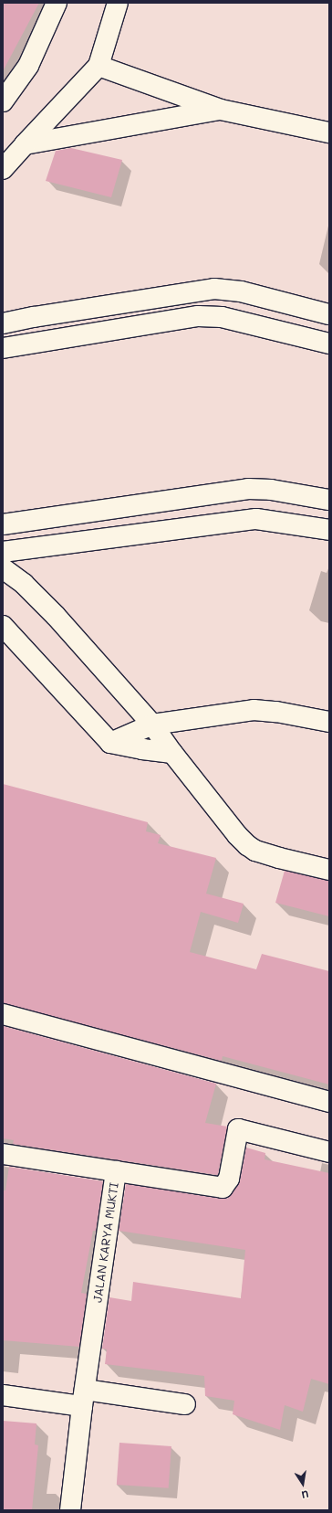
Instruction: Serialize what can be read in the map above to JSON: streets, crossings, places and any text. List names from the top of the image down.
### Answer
{
  "streets": {
    "street": ["JALAN KARYA MUKTI"]
  },
  "north": "bottom"
}
